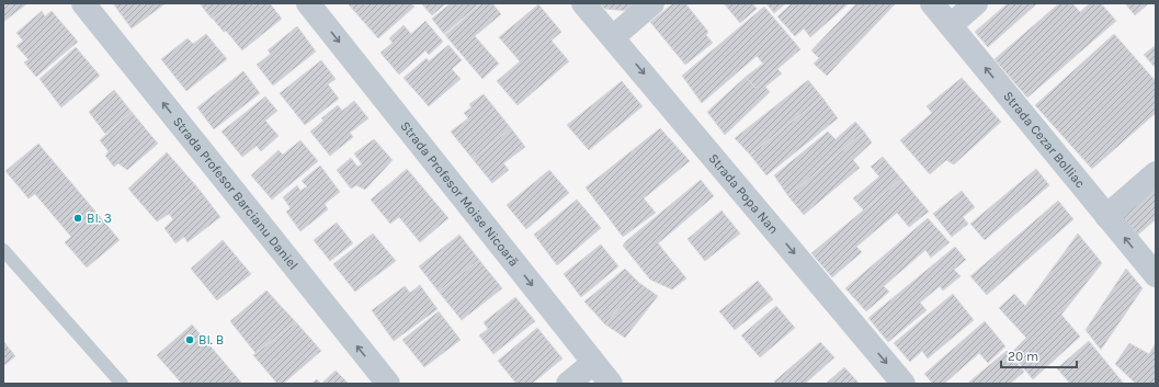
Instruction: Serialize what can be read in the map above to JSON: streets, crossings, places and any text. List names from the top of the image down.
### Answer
{
  "streets": {
    "street": [
      "Strada Cezar Bolliac",
      "Strada Profesor Barcianu Daniel",
      "Strada Popa Nan",
      "Strada Profesor Moise Nicoară"
    ]
  },
  "one_way": [
    "Strada Cezar Bolliac",
    "Strada Profesor Barcianu Daniel",
    "Strada Popa Nan",
    "Strada Profesor Moise Nicoară"
  ],
  "places": ["Bl. 3", "Bl. B"],
  "scale_bar": "20 m"
}
